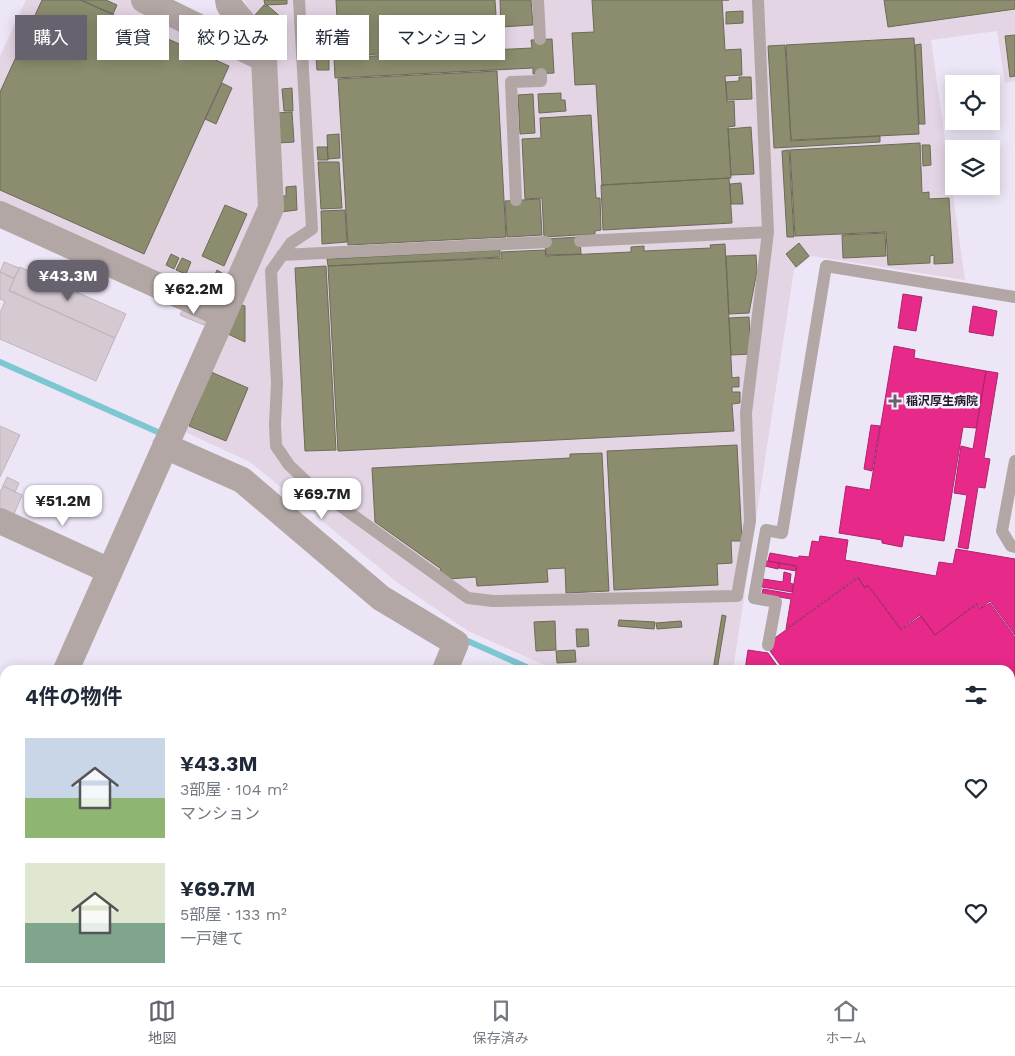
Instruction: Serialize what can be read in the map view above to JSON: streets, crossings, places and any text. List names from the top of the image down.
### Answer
{
  "places": {
    "health": ["稲沢厚生病院"]
  },
  "page": {
    "chip": [
      "購入",
      "賃貸",
      "絞り込み",
      "新着",
      "マンション"
    ],
    "price": [
      "¥43.3M",
      "¥62.2M",
      "¥69.7M",
      "¥51.2M"
    ],
    "heading": "4件の物件",
    "list": [
      {
        "name": "¥43.3M",
        "note": "3部屋 · 104 m² · マンション"
      },
      {
        "name": "¥69.7M",
        "note": "5部屋 · 133 m² · 一戸建て"
      }
    ],
    "tabs": ["地図", "保存済み", "ホーム"]
  }
}
